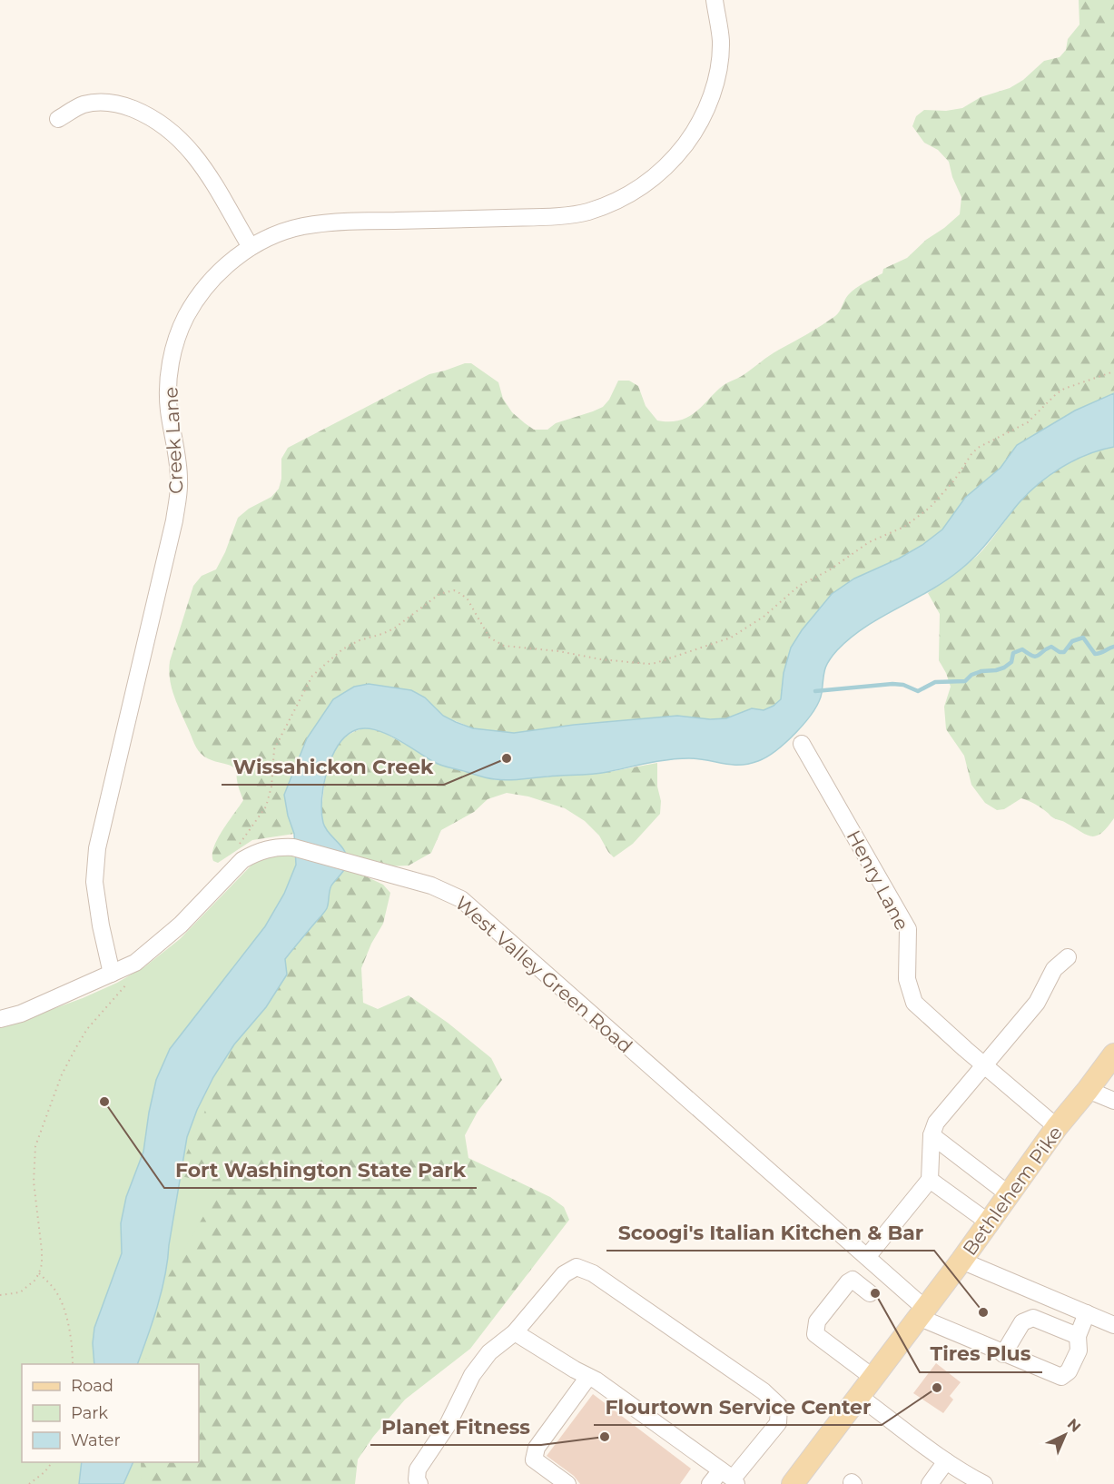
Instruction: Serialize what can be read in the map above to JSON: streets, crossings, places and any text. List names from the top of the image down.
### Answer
{
  "streets": {
    "main road": ["Bethlehem Pike"],
    "street": ["Creek Lane", "Henry Lane", "West Valley Green Road"]
  },
  "crossings": [
    ["Creek Lane", "West Valley Green Road"],
    ["Henry Lane", "Bethlehem Pike"],
    ["West Valley Green Road", "Bethlehem Pike"]
  ],
  "places": [
    "Wissahickon Creek",
    "Fort Washington State Park",
    "Tires Plus",
    "Scoogi's Italian Kitchen & Bar",
    "Flourtown Service Center",
    "Planet Fitness"
  ],
  "legend": ["Road", "Park", "Water"],
  "north": "top right"
}
